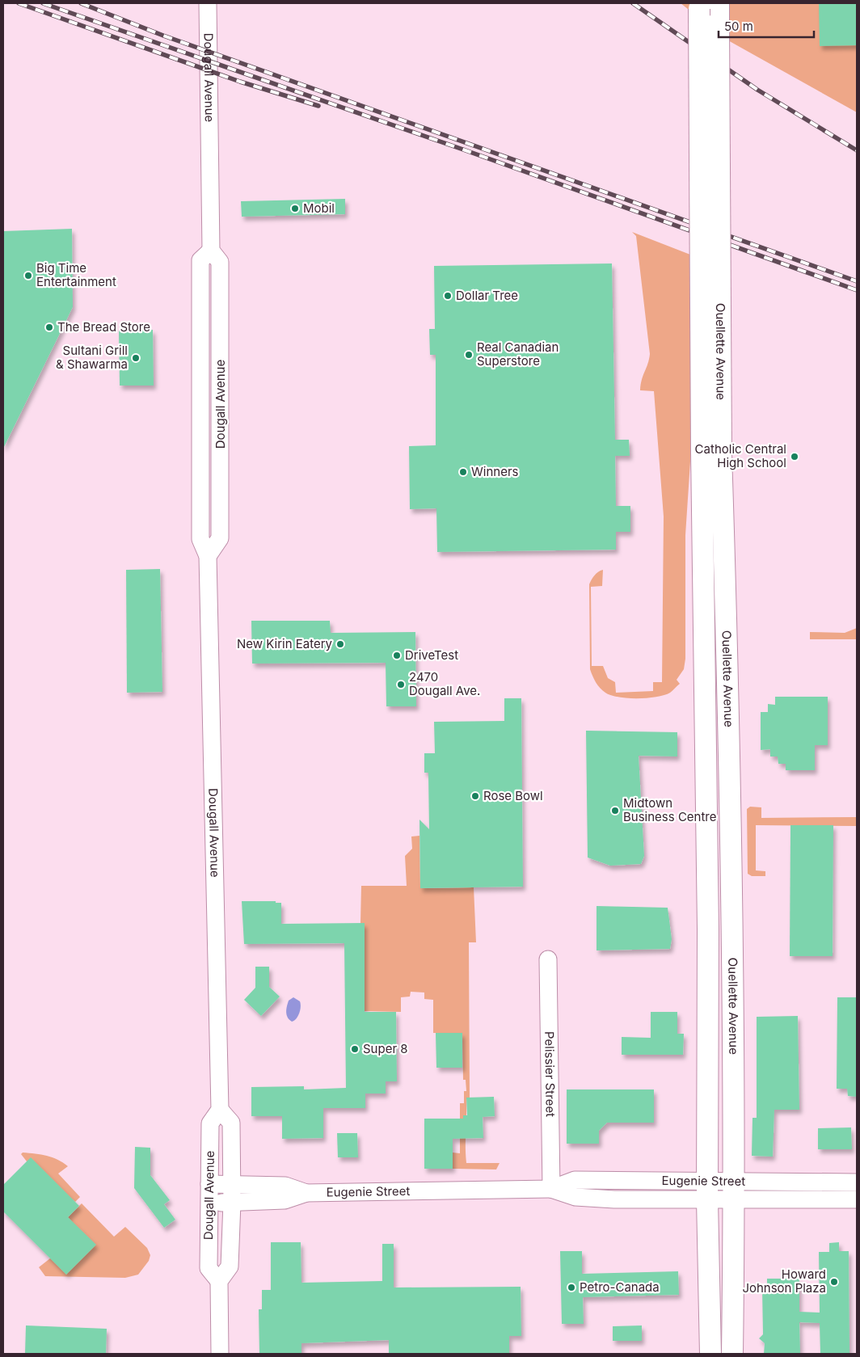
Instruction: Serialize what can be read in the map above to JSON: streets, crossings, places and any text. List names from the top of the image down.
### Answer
{
  "streets": {
    "main road": ["Ouellette Avenue"],
    "street": ["Dougall Avenue", "Pelissier Street", "Eugenie Street"]
  },
  "crossings": [
    ["Dougall Avenue", "Eugenie Street"],
    ["Ouellette Avenue", "Eugenie Street"],
    ["Pelissier Street", "Eugenie Street"]
  ],
  "places": [
    "Mobil",
    "Big Time Entertainment",
    "Dollar Tree",
    "The Bread Store",
    "Real Canadian Superstore",
    "Sultani Grill & Shawarma",
    "Catholic Central High School",
    "Winners",
    "New Kirin Eatery",
    "DriveTest",
    "2470 Dougall Ave.",
    "Rose Bowl",
    "Midtown Business Centre",
    "Super 8",
    "Howard Johnson Plaza",
    "Petro-Canada"
  ],
  "scale_bar": "50 m"
}
